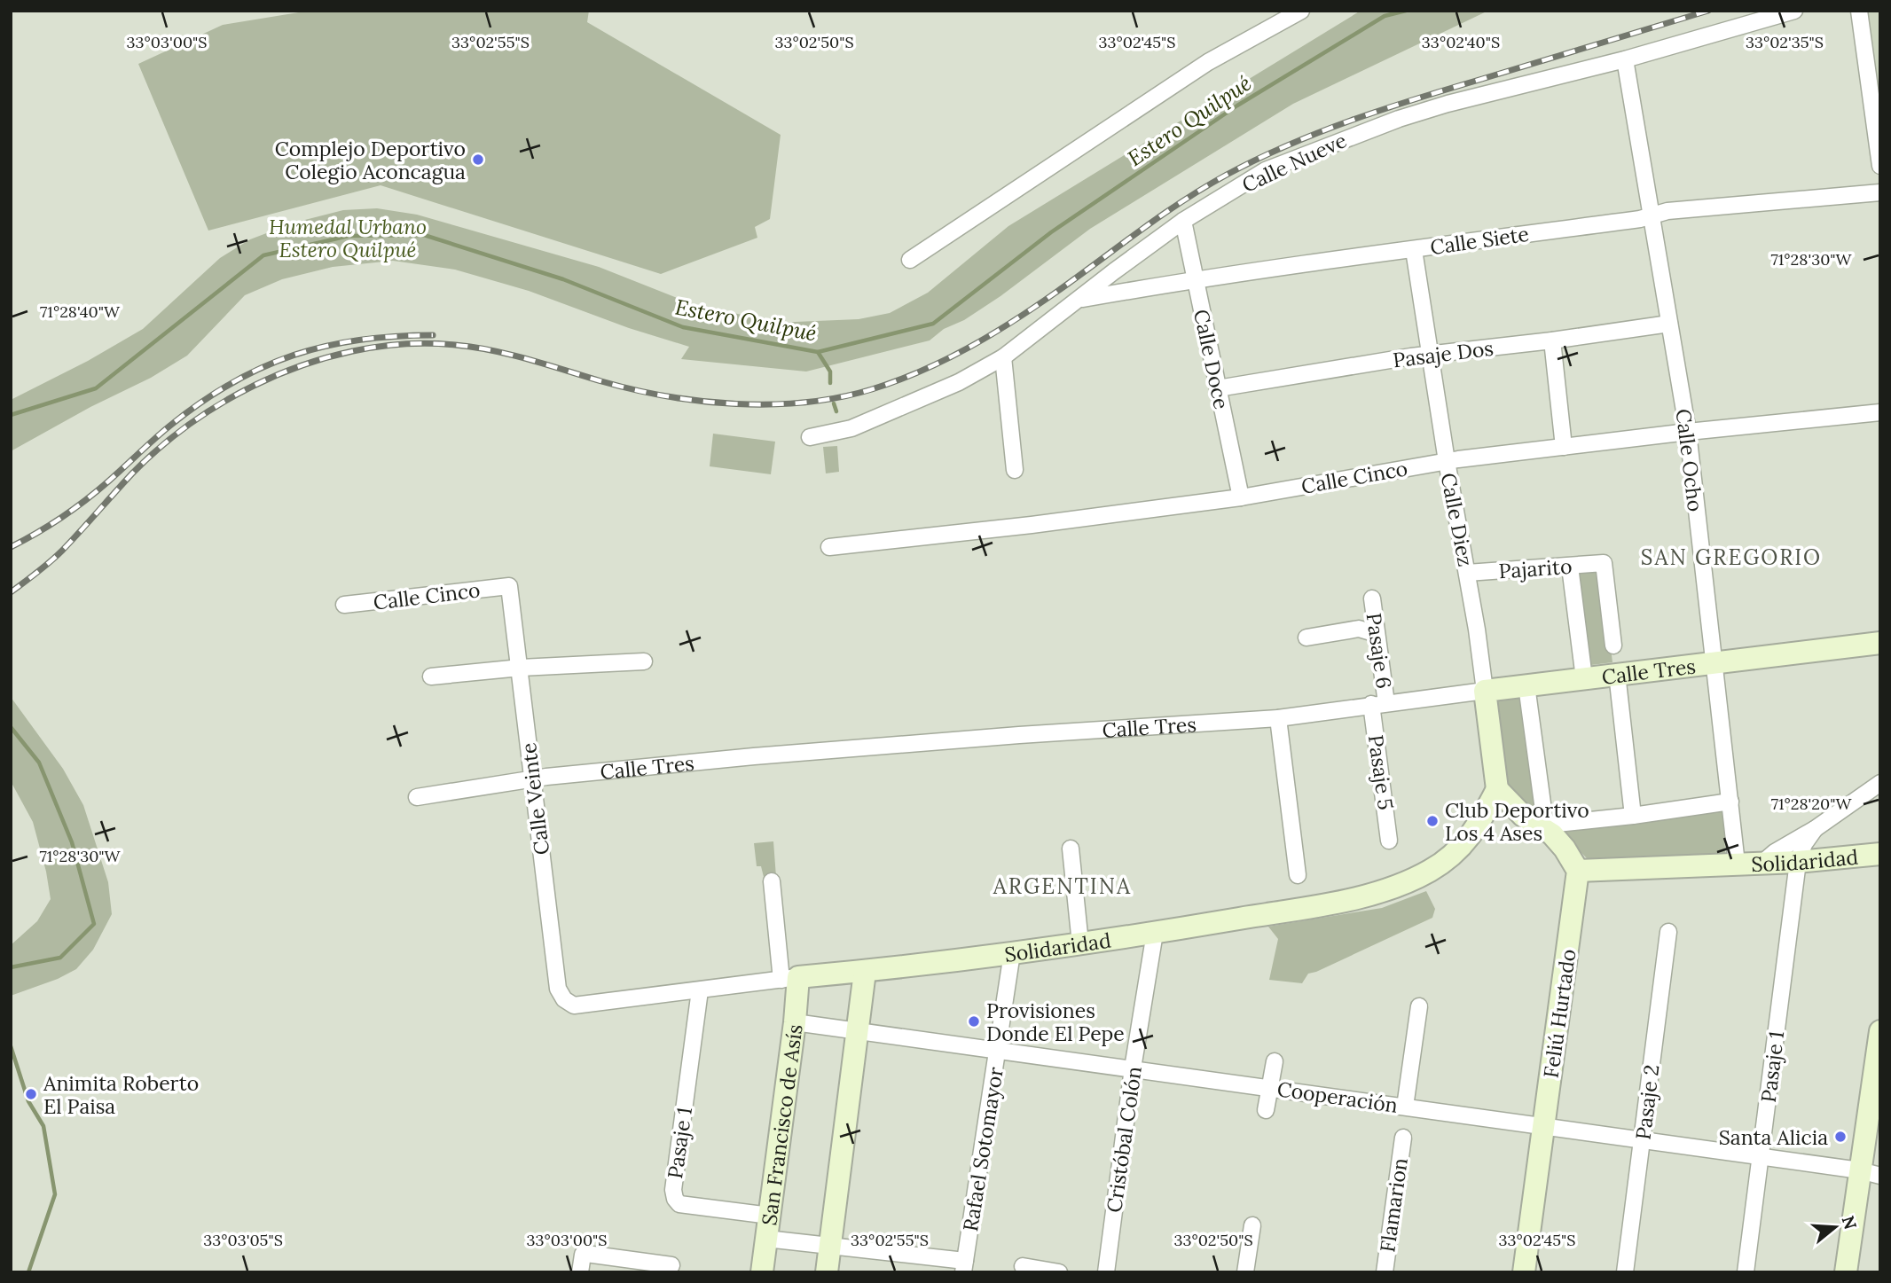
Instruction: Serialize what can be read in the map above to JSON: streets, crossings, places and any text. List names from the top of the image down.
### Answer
{
  "streets": {
    "main road": [
      "Calle Diez",
      "Calle Tres",
      "Solidaridad",
      "Feliú Hurtado",
      "San Francisco de Asís"
    ],
    "street": [
      "Calle Nueve",
      "Calle Siete",
      "Pasaje Dos",
      "Calle Doce",
      "Calle Ocho",
      "Calle Cinco",
      "Pajarito",
      "Pasaje 6",
      "Pasaje 5",
      "Calle Veinte",
      "Pasaje 1",
      "Cooperación",
      "Pasaje 2",
      "Cristóbal Colón",
      "Rafael Sotomayor",
      "Flamarion"
    ]
  },
  "crossings": [
    ["Calle Nueve", "Calle Siete"],
    ["Calle Nueve", "Calle Doce"],
    ["Calle Nueve", "Calle Ocho"],
    ["Calle Siete", "Calle Doce"],
    ["Calle Siete", "Calle Ocho"],
    ["Calle Siete", "Calle Diez"],
    ["Pasaje Dos", "Calle Doce"],
    ["Pasaje Dos", "Calle Ocho"],
    ["Pasaje Dos", "Calle Diez"],
    ["Calle Doce", "Calle Cinco"],
    ["Calle Ocho", "Calle Cinco"],
    ["Calle Ocho", "Calle Tres"],
    ["Calle Ocho", "Solidaridad"],
    ["Calle Cinco", "Calle Diez"],
    ["Calle Cinco", "Calle Veinte"],
    ["Calle Diez", "Pajarito"],
    ["Calle Diez", "Calle Tres"],
    ["Calle Diez", "Solidaridad"],
    ["Pasaje 6", "Calle Tres"],
    ["Pasaje 6", "Pasaje 5"],
    ["Calle Tres", "Pasaje 5"],
    ["Calle Tres", "Calle Veinte"],
    ["Calle Veinte", "Solidaridad"],
    ["Solidaridad", "Feliú Hurtado"],
    ["Solidaridad", "Pasaje 1"],
    ["Solidaridad", "San Francisco de Asís"],
    ["Solidaridad", "Cristóbal Colón"],
    ["Solidaridad", "Rafael Sotomayor"],
    ["Feliú Hurtado", "Cooperación"],
    ["Pasaje 1", "Cooperación"],
    ["Pasaje 1", "San Francisco de Asís"],
    ["Cooperación", "Pasaje 2"],
    ["Cooperación", "San Francisco de Asís"],
    ["Cooperación", "Cristóbal Colón"],
    ["Cooperación", "Rafael Sotomayor"]
  ],
  "districts": ["SAN GREGORIO", "ARGENTINA"],
  "water": ["Estero Quilpué"],
  "parks": ["Humedal Urbano Estero Quilpué"],
  "places": [
    "Complejo Deportivo Colegio Aconcagua",
    "Club Deportivo Los 4 Ases",
    "Provisiones Donde El Pepe",
    "Animita Roberto El Paisa",
    "Santa Alicia"
  ],
  "north": "right",
  "coordinates": [
    "33°03'00\"S",
    "33°02'55\"S",
    "33°02'50\"S",
    "33°02'45\"S",
    "33°02'40\"S",
    "33°02'35\"S",
    "71°28'30\"W",
    "71°28'40\"W",
    "71°28'20\"W",
    "33°03'05\"S"
  ]
}
